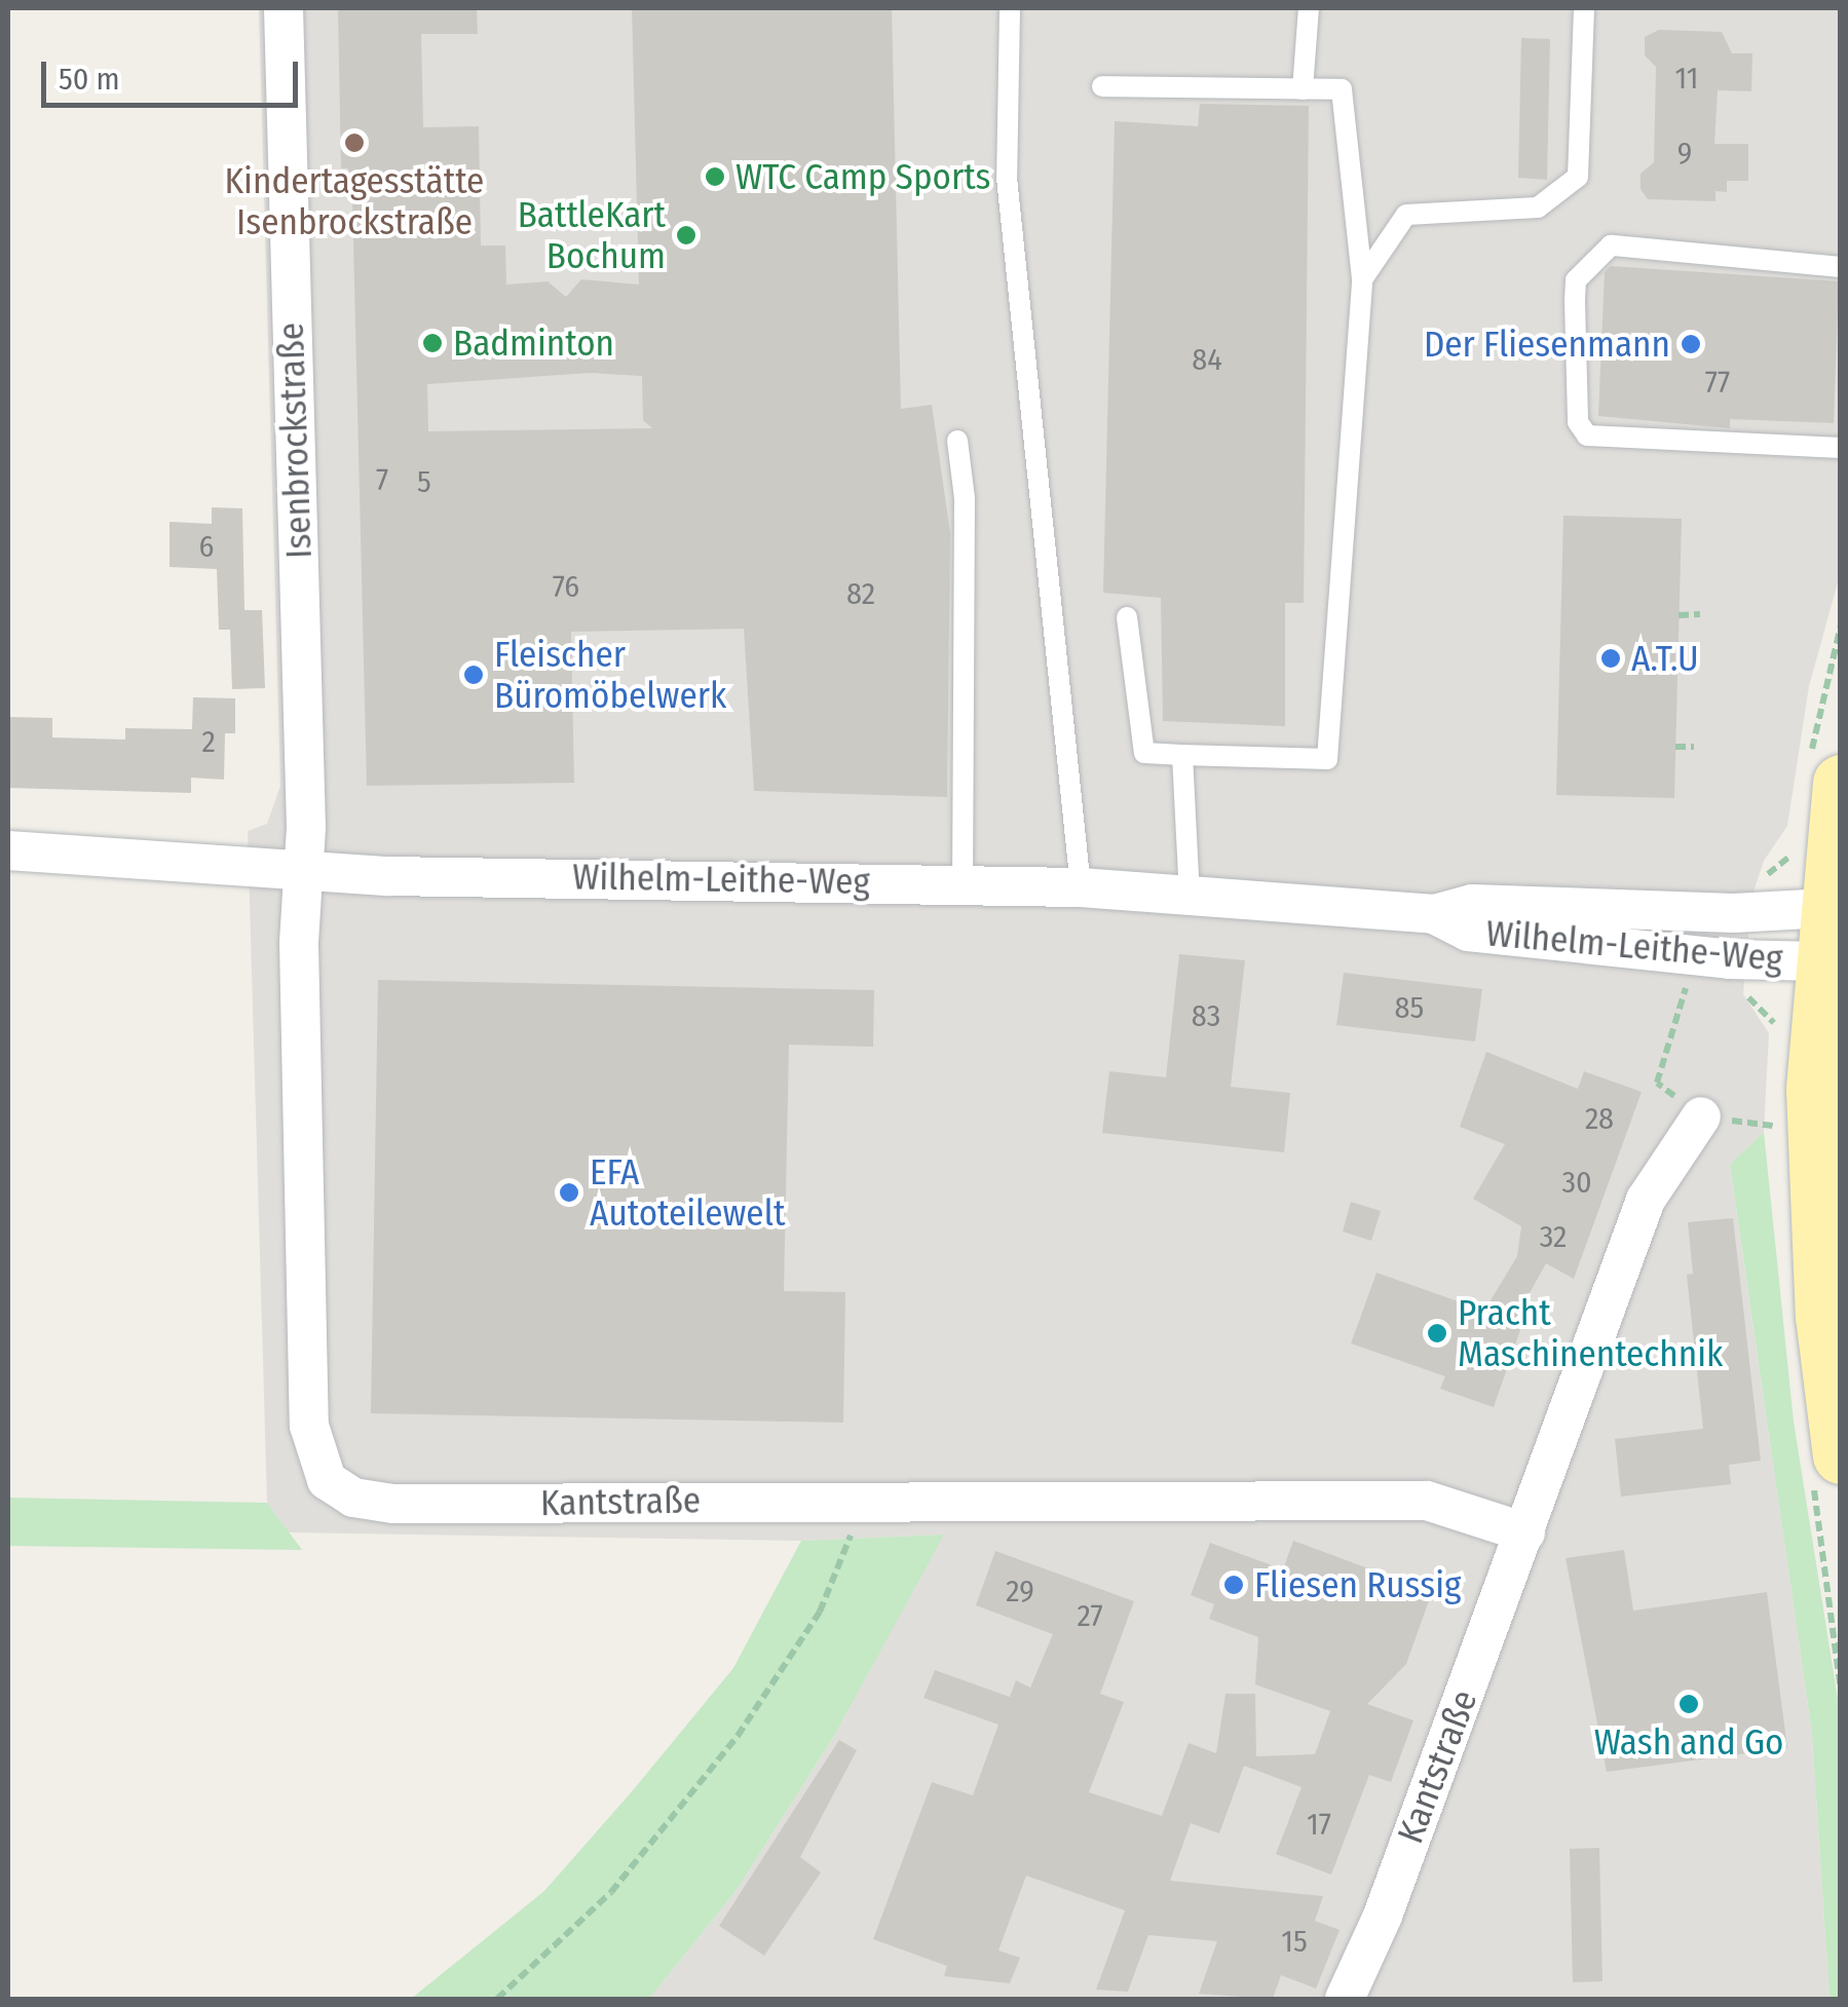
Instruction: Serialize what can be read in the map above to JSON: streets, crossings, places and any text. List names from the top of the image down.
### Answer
{
  "streets": {
    "street": ["Isenbrockstraße", "Wilhelm-Leithe-Weg", "Kantstraße"]
  },
  "crossings": [
    ["Isenbrockstraße", "Wilhelm-Leithe-Weg"],
    ["Isenbrockstraße", "Kantstraße"],
    ["Wilhelm-Leithe-Weg", "Kantstraße"]
  ],
  "places": [
    "Kindertagesstätte Isenbrockstraße",
    "WTC Camp Sports",
    "BattleKart Bochum",
    "Badminton",
    "Der Fliesenmann",
    "A.T.U",
    "Fleischer Büromöbelwerk",
    "EFA Autoteilewelt",
    "Pracht Maschinentechnik",
    "Fliesen Russig",
    "Wash and Go"
  ],
  "house_numbers": [
    "11",
    "9",
    "84",
    "77",
    "7",
    "5",
    "6",
    "76",
    "82",
    "2",
    "85",
    "83",
    "28",
    "30",
    "32",
    "29",
    "27",
    "17",
    "15"
  ],
  "scale_bar": "50 m"
}
